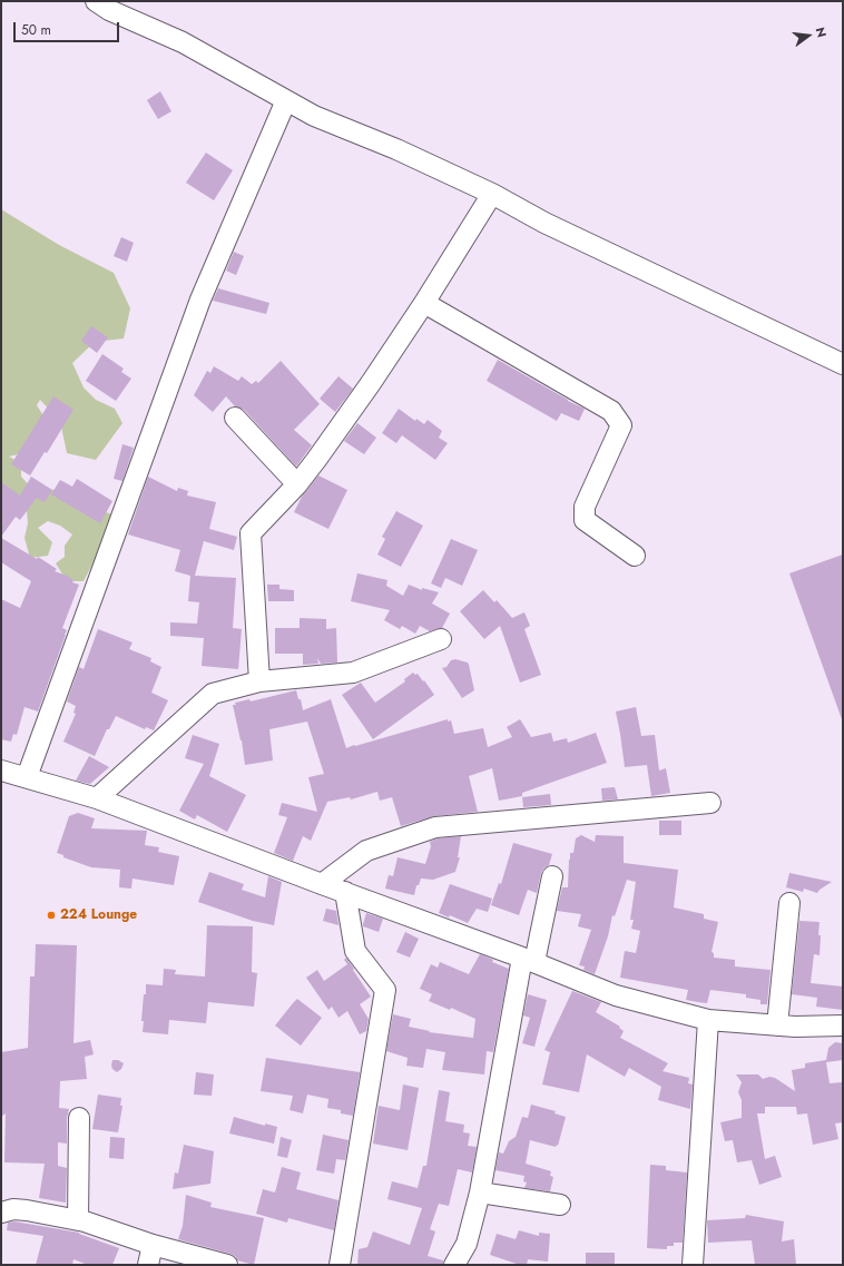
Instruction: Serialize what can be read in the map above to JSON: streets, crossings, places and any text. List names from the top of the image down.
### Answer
{
  "places": ["224 Lounge"],
  "scale_bar": "50 m",
  "north": "right"
}
